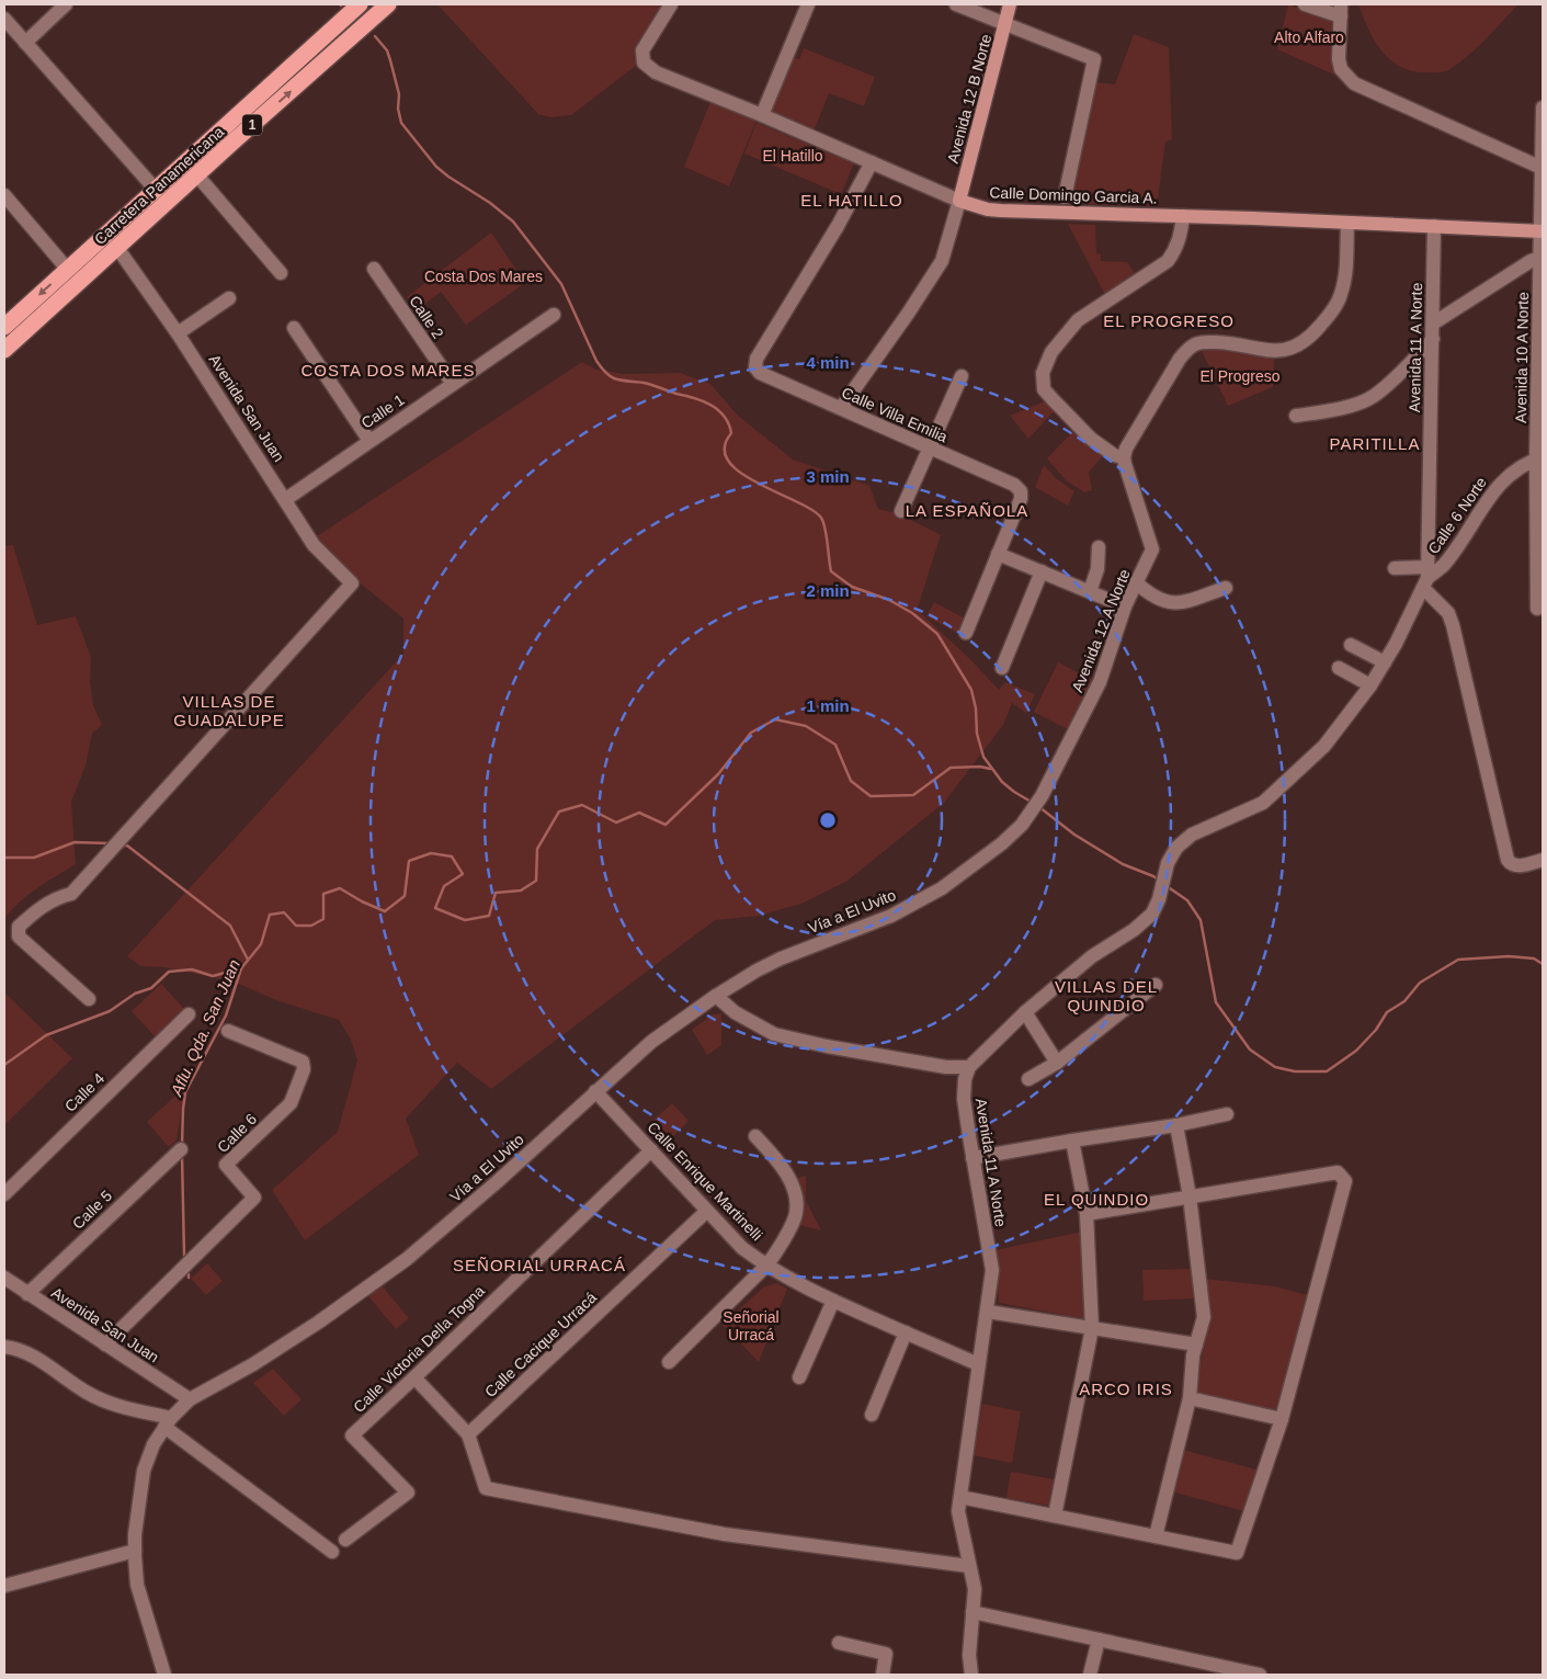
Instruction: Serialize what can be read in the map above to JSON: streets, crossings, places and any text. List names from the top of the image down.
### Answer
{
  "streets": {
    "highway": ["1", "Carretera Panamericana"],
    "main road": ["Avenida 12 B Norte", "Calle Domingo Garcia A."],
    "street": [
      "Calle 2",
      "Avenida 11 A Norte",
      "Avenida 10 A Norte",
      "Avenida San Juan",
      "Calle 1",
      "Calle Villa Emilia",
      "Calle 6 Norte",
      "Avenida 12 A Norte",
      "Vía a El Uvito",
      "Calle 4",
      "Calle 6",
      "Calle Enrique Martinelli",
      "Calle 5",
      "Calle Cacique Urracá",
      "Calle Victoria Della Togna"
    ]
  },
  "crossings": [
    ["Avenida 12 B Norte", "Calle Domingo Garcia A."],
    ["Carretera Panamericana", "Avenida San Juan"],
    ["Calle Domingo Garcia A.", "Avenida 11 A Norte"],
    ["Calle Domingo Garcia A.", "Avenida 10 A Norte"],
    ["Calle Domingo Garcia A.", "Calle Villa Emilia"],
    ["Calle 2", "Calle 1"],
    ["Avenida 11 A Norte", "Calle 6 Norte"],
    ["Avenida 11 A Norte", "Calle Enrique Martinelli"],
    ["Avenida 10 A Norte", "Calle 6 Norte"],
    ["Avenida San Juan", "Calle 1"],
    ["Avenida San Juan", "Vía a El Uvito"],
    ["Avenida San Juan", "Calle 6"],
    ["Avenida San Juan", "Calle 5"],
    ["Avenida 12 A Norte", "Vía a El Uvito"],
    ["Vía a El Uvito", "Calle Enrique Martinelli"],
    ["Calle Enrique Martinelli", "Calle Cacique Urracá"],
    ["Calle Enrique Martinelli", "Calle Victoria Della Togna"]
  ],
  "districts": [
    "EL HATILLO",
    "EL PROGRESO",
    "COSTA DOS MARES",
    "PARITILLA",
    "LA ESPAÑOLA",
    "VILLAS DE GUADALUPE",
    "VILLAS DEL QUINDIO",
    "EL QUINDIO",
    "SEÑORIAL URRACÁ",
    "ARCO IRIS"
  ],
  "water": ["Aflu. Qda. San Juan"],
  "parks": [
    "Alto Alfaro",
    "El Hatillo",
    "Costa Dos Mares",
    "El Progreso",
    "Señorial Urracá"
  ],
  "rings": [
    "4 min",
    "3 min",
    "2 min",
    "1 min"
  ]
}
